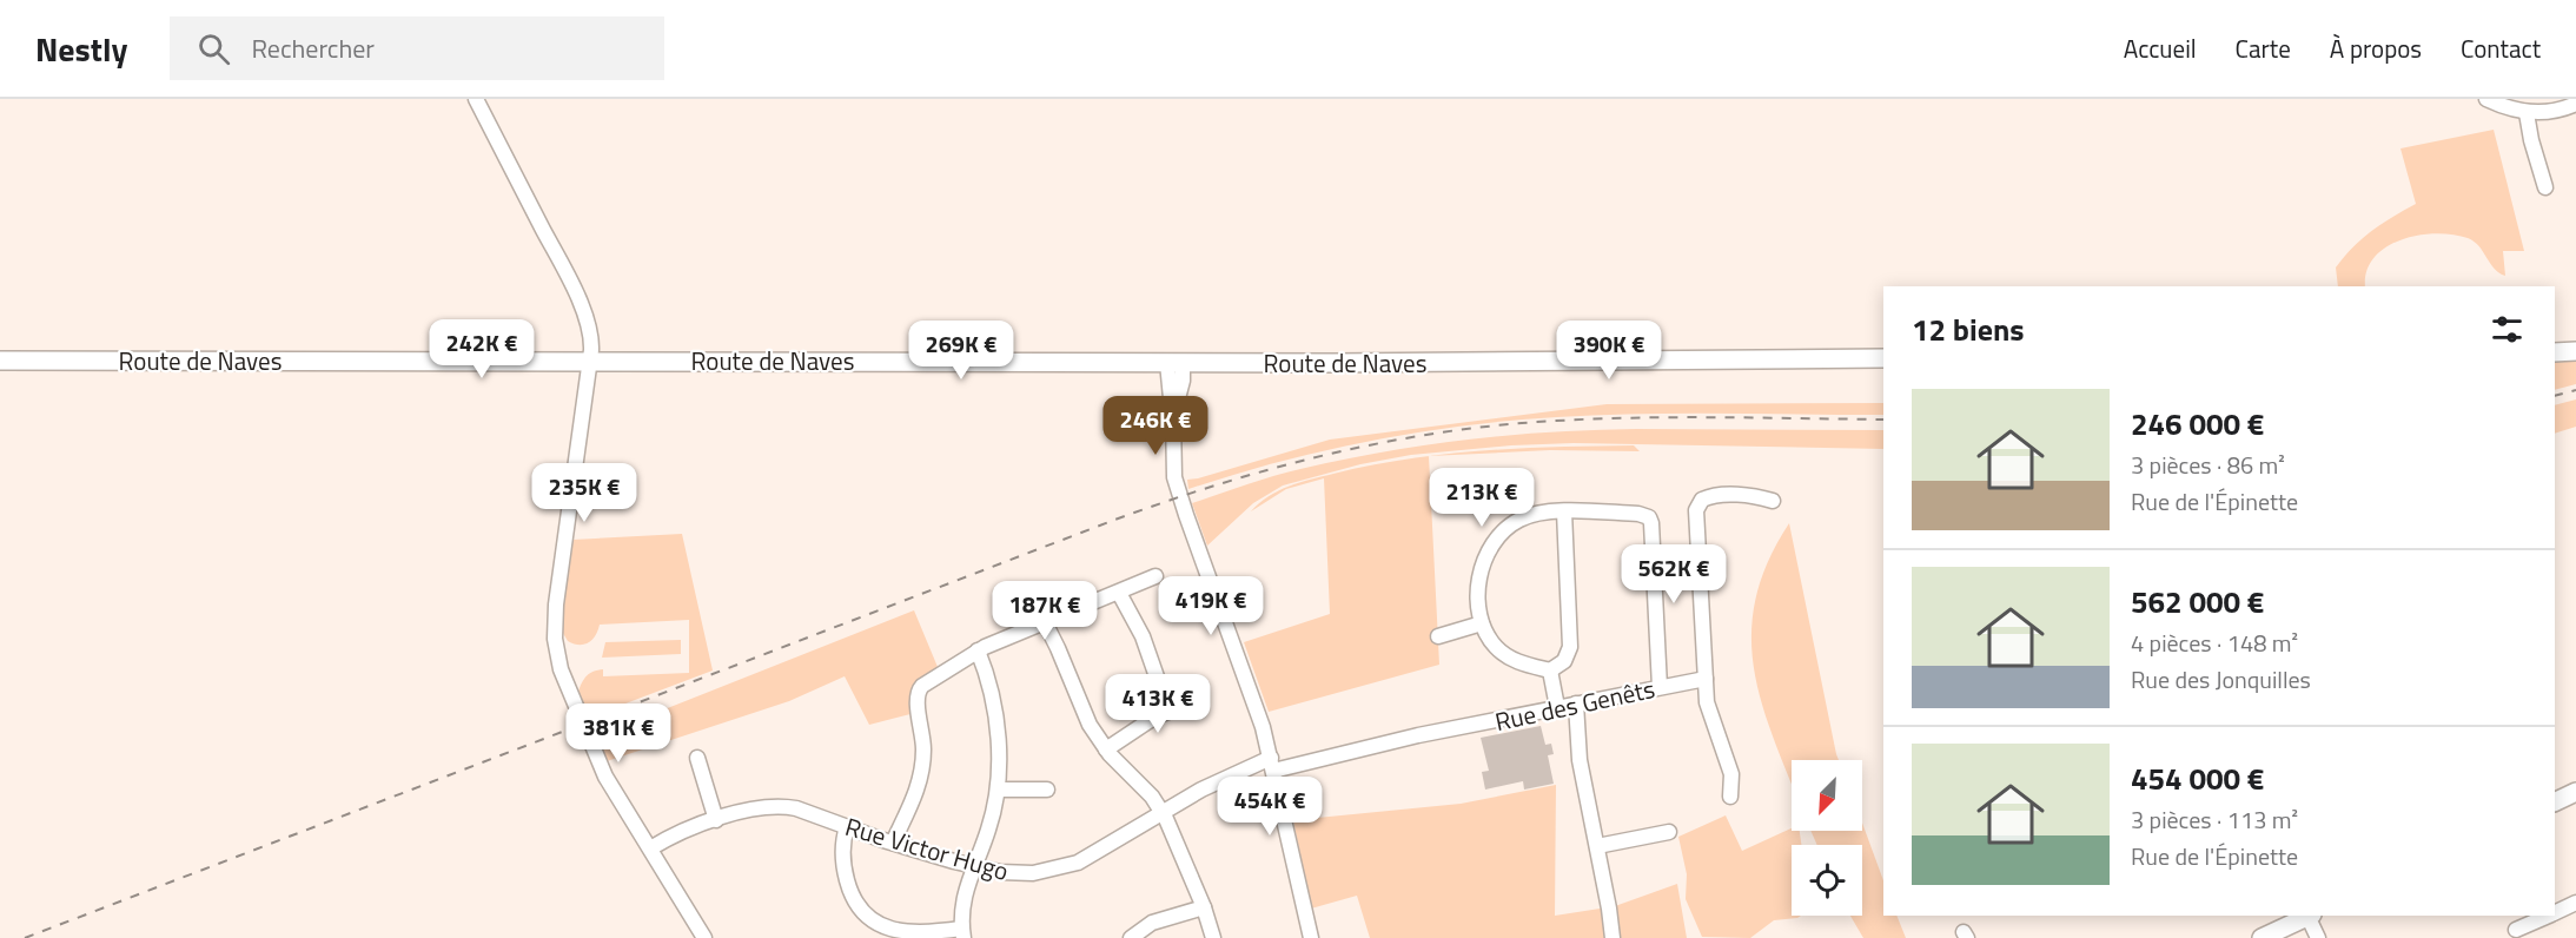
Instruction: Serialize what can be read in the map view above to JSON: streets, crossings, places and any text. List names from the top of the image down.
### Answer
{
  "streets": {
    "main road": ["Route de Naves"],
    "street": ["Rue des Genêts", "Rue Victor Hugo"]
  },
  "crossings": [
    ["Rue des Genêts", "Rue Victor Hugo"]
  ],
  "north": "bottom left",
  "page": {
    "header": "Nestly",
    "search": "Rechercher",
    "nav": [
      "Accueil",
      "Carte",
      "À propos",
      "Contact"
    ],
    "heading": "12 biens",
    "price": [
      "242K €",
      "269K €",
      "390K €",
      "246K €",
      "235K €",
      "213K €",
      "562K €",
      "419K €",
      "187K €",
      "413K €",
      "381K €",
      "454K €"
    ],
    "list": [
      {
        "name": "246 000 €",
        "note": "3 pièces · 86 m² · Rue de l'Épinette"
      },
      {
        "name": "562 000 €",
        "note": "4 pièces · 148 m² · Rue des Jonquilles"
      },
      {
        "name": "454 000 €",
        "note": "3 pièces · 113 m² · Rue de l'Épinette"
      }
    ]
  }
}
